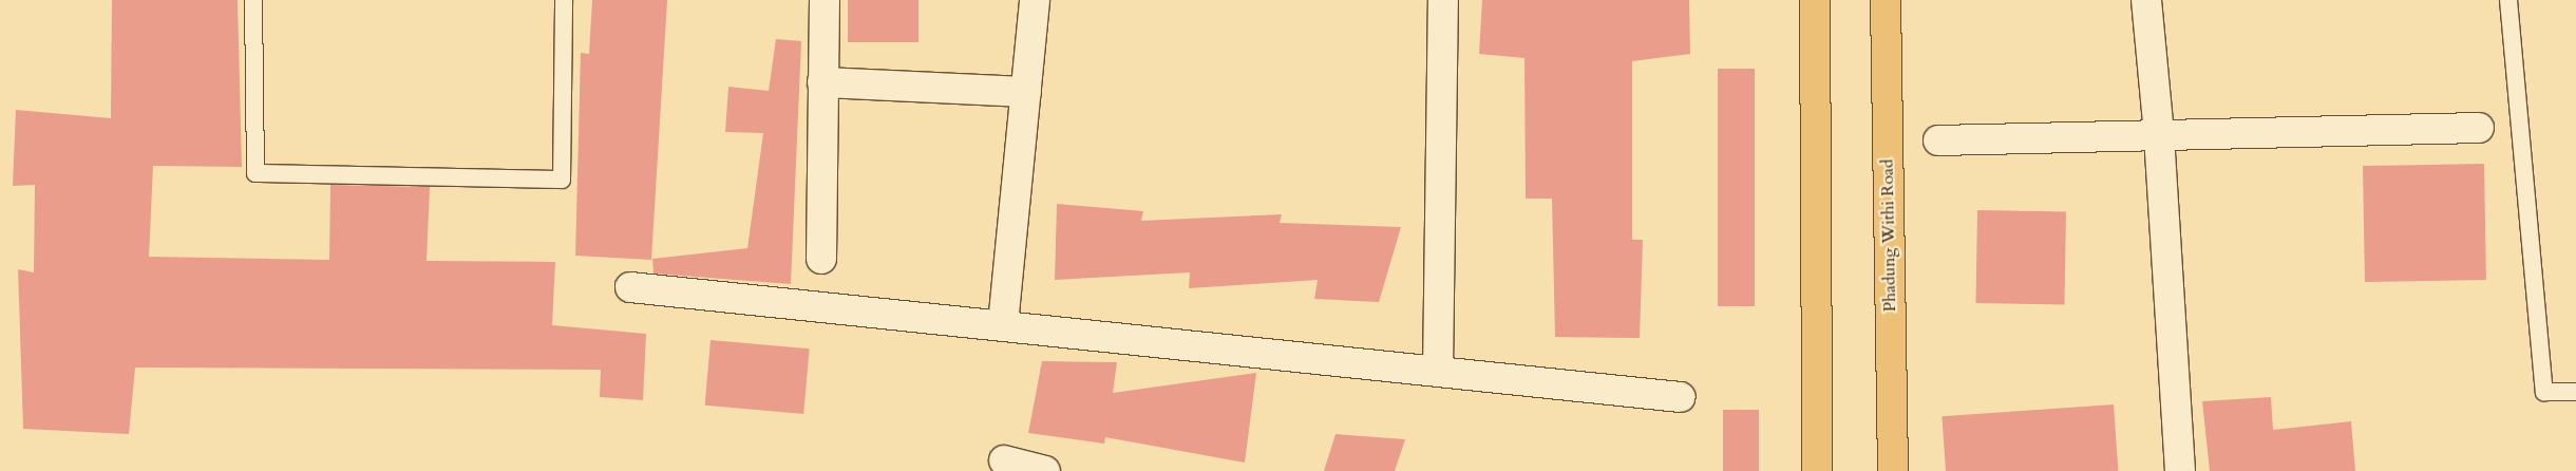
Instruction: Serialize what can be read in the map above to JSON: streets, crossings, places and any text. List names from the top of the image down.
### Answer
{
  "streets": {
    "main road": ["Phadung Withi Road"]
  }
}
